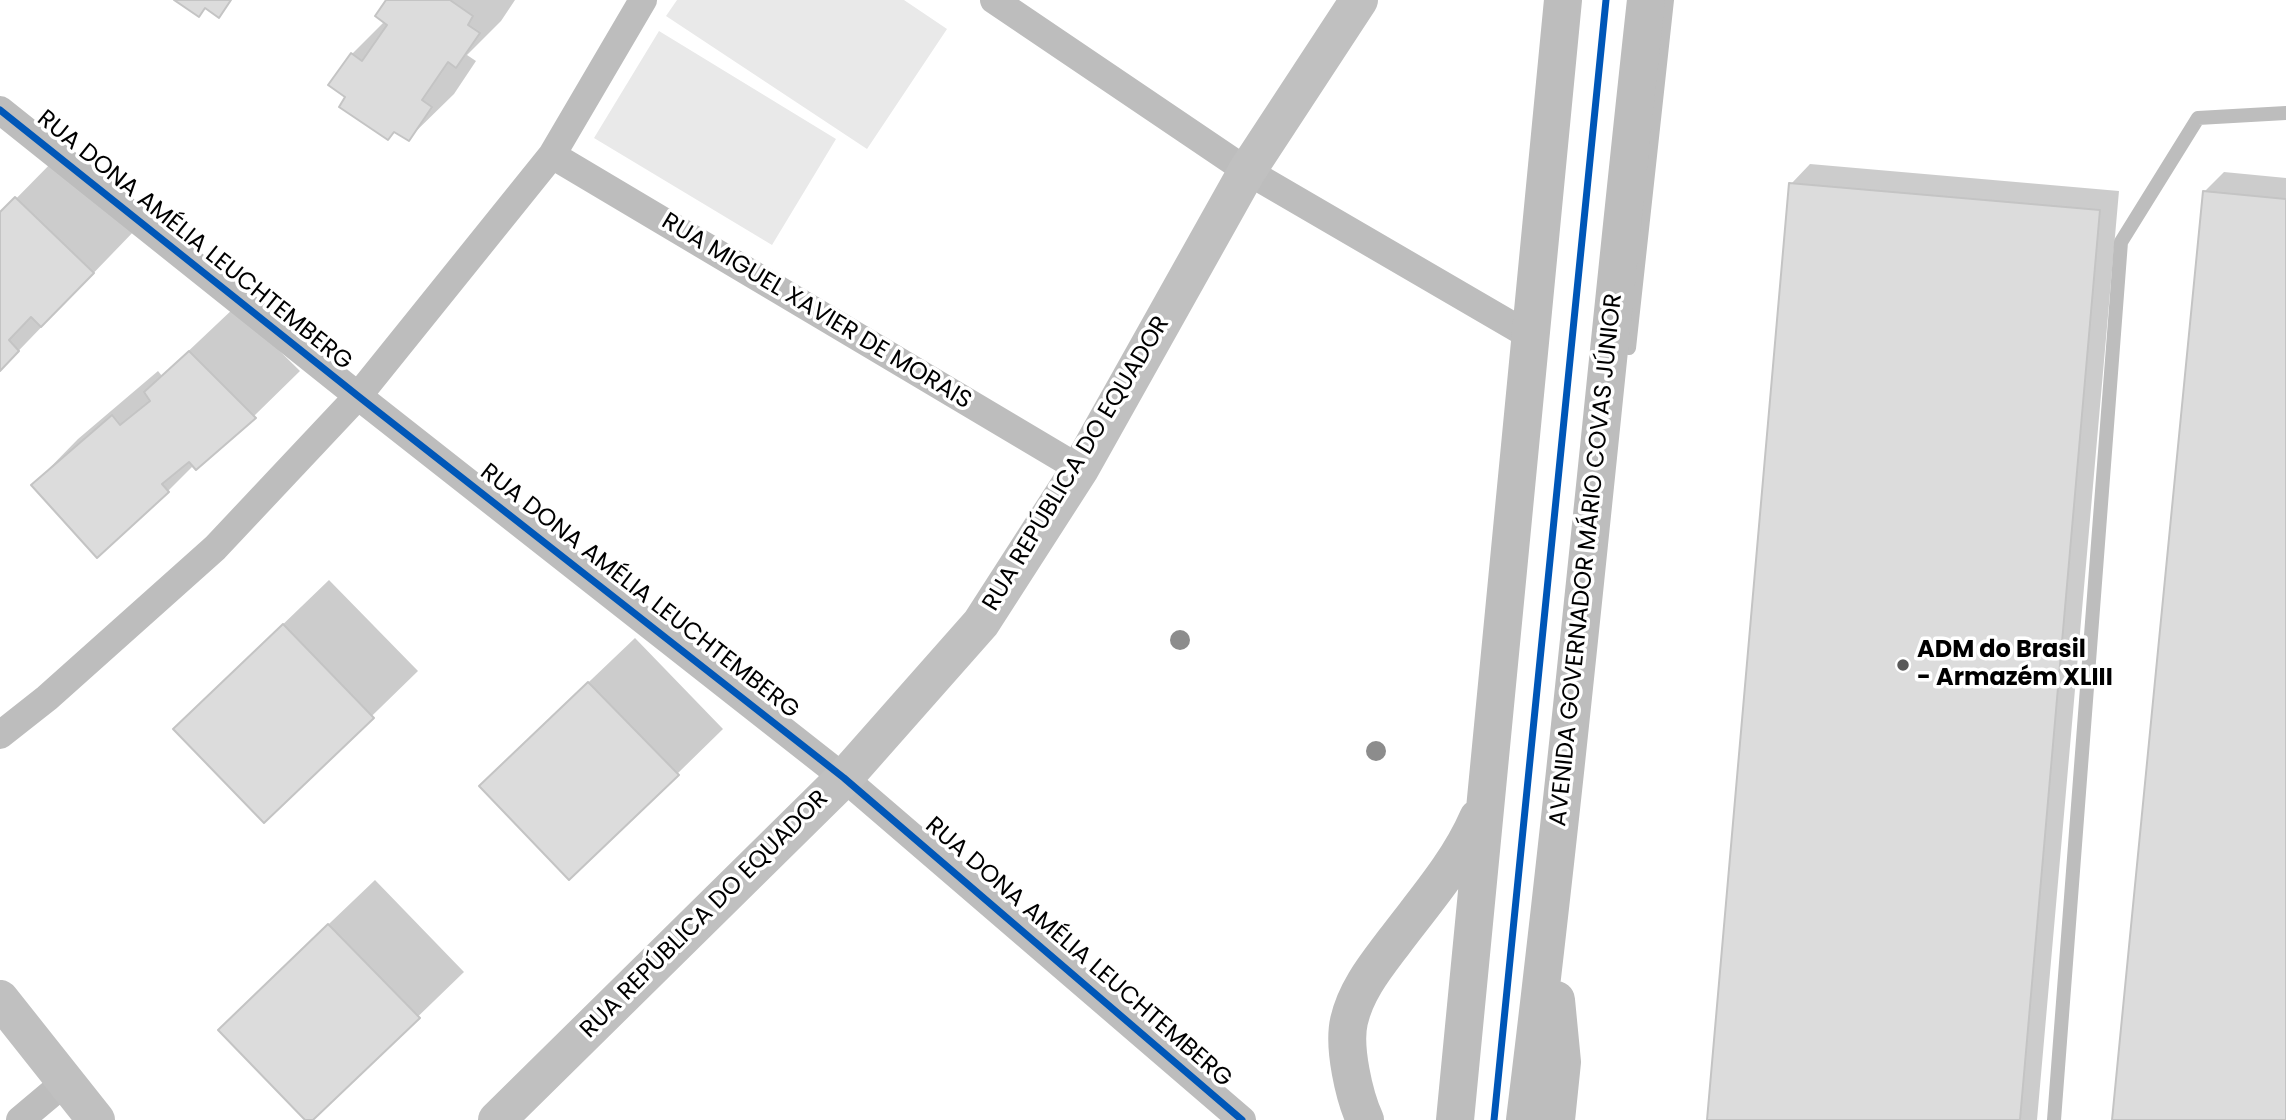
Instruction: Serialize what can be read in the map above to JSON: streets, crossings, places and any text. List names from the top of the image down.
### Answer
{
  "streets": {
    "main road": ["AVENIDA GOVERNADOR MÁRIO COVAS JÚNIOR"],
    "street": ["RUA DONA AMÉLIA LEUCHTEMBERG", "RUA MIGUEL XAVIER DE MORAIS", "RUA REPÚBLICA DO EQUADOR"]
  },
  "crossings": [
    ["RUA DONA AMÉLIA LEUCHTEMBERG", "RUA REPÚBLICA DO EQUADOR"],
    ["RUA MIGUEL XAVIER DE MORAIS", "RUA REPÚBLICA DO EQUADOR"]
  ],
  "places": ["ADM do Brasil - Armazém XLIII"]
}
